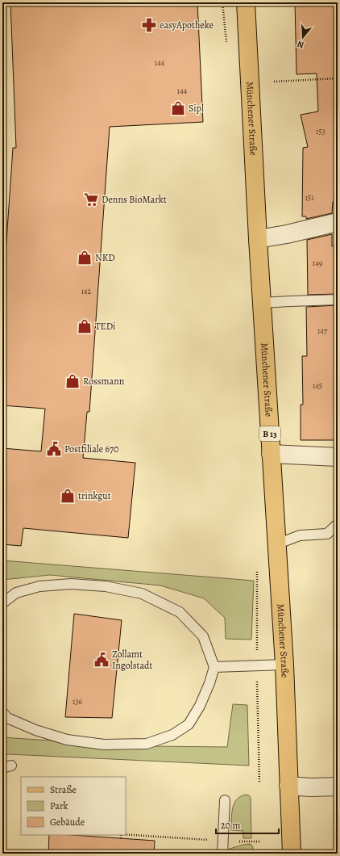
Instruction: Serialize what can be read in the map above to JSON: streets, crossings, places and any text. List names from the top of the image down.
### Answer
{
  "streets": {
    "main road": ["Münchener Straße", "B 13"]
  },
  "places": {
    "pharmacy": ["easyApotheke"],
    "shop": [
      "Sipl",
      "NKD",
      "TEDi",
      "Rossmann",
      "trinkgut"
    ],
    "supermarket": ["Denns BioMarkt"],
    "public building": ["Postfiliale 670", "Zollamt Ingolstadt"]
  },
  "house_numbers": [
    "144",
    "144",
    "153",
    "151",
    "149",
    "142",
    "147",
    "145",
    "136"
  ],
  "legend": ["Straße", "Park", "Gebäude"],
  "scale_bar": "20 m",
  "north": "bottom"
}
